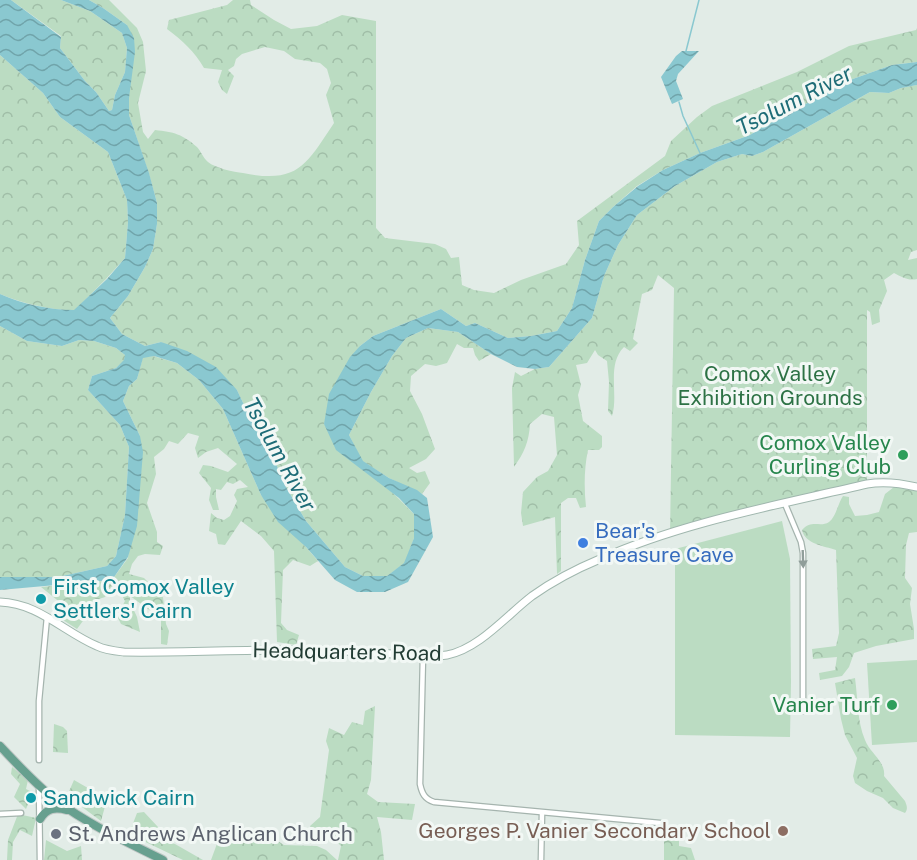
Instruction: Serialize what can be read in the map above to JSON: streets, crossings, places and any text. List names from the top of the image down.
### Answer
{
  "streets": {
    "main road": ["Headquarters Road"]
  },
  "water": ["Tsolum River"],
  "parks": ["Comox Valley Exhibition Grounds"],
  "places": [
    "Comox Valley Curling Club",
    "Bear's Treasure Cave",
    "First Comox Valley Settlers' Cairn",
    "Vanier Turf",
    "Sandwick Cairn",
    "Georges P. Vanier Secondary School",
    "St. Andrews Anglican Church"
  ]
}
